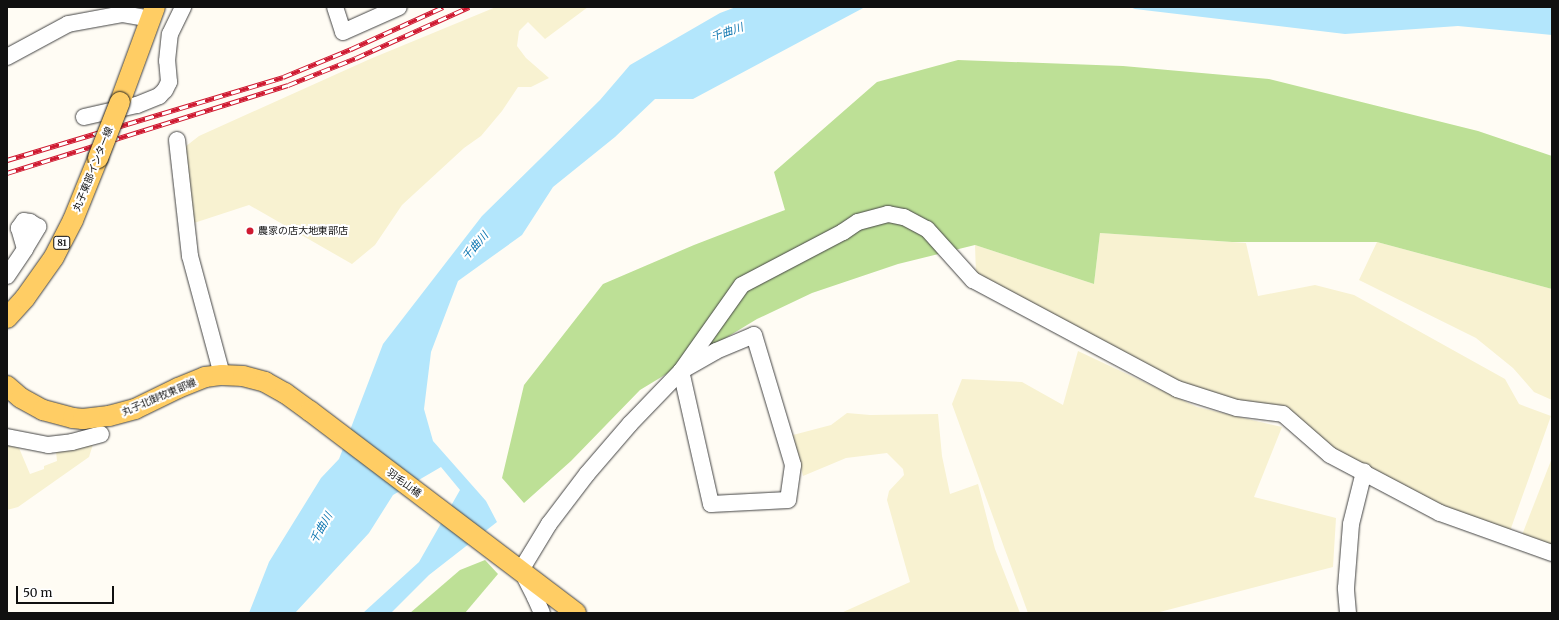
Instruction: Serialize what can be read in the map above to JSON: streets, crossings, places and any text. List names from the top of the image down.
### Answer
{
  "streets": {
    "main road": [
      "丸子東部インター線",
      "81",
      "丸子北御牧東部線",
      "羽毛山橋"
    ]
  },
  "crossings": [
    ["丸子北御牧東部線", "羽毛山橋"]
  ],
  "water": ["千曲川"],
  "places": ["農家の店大地東部店"],
  "scale_bar": "50 m"
}
